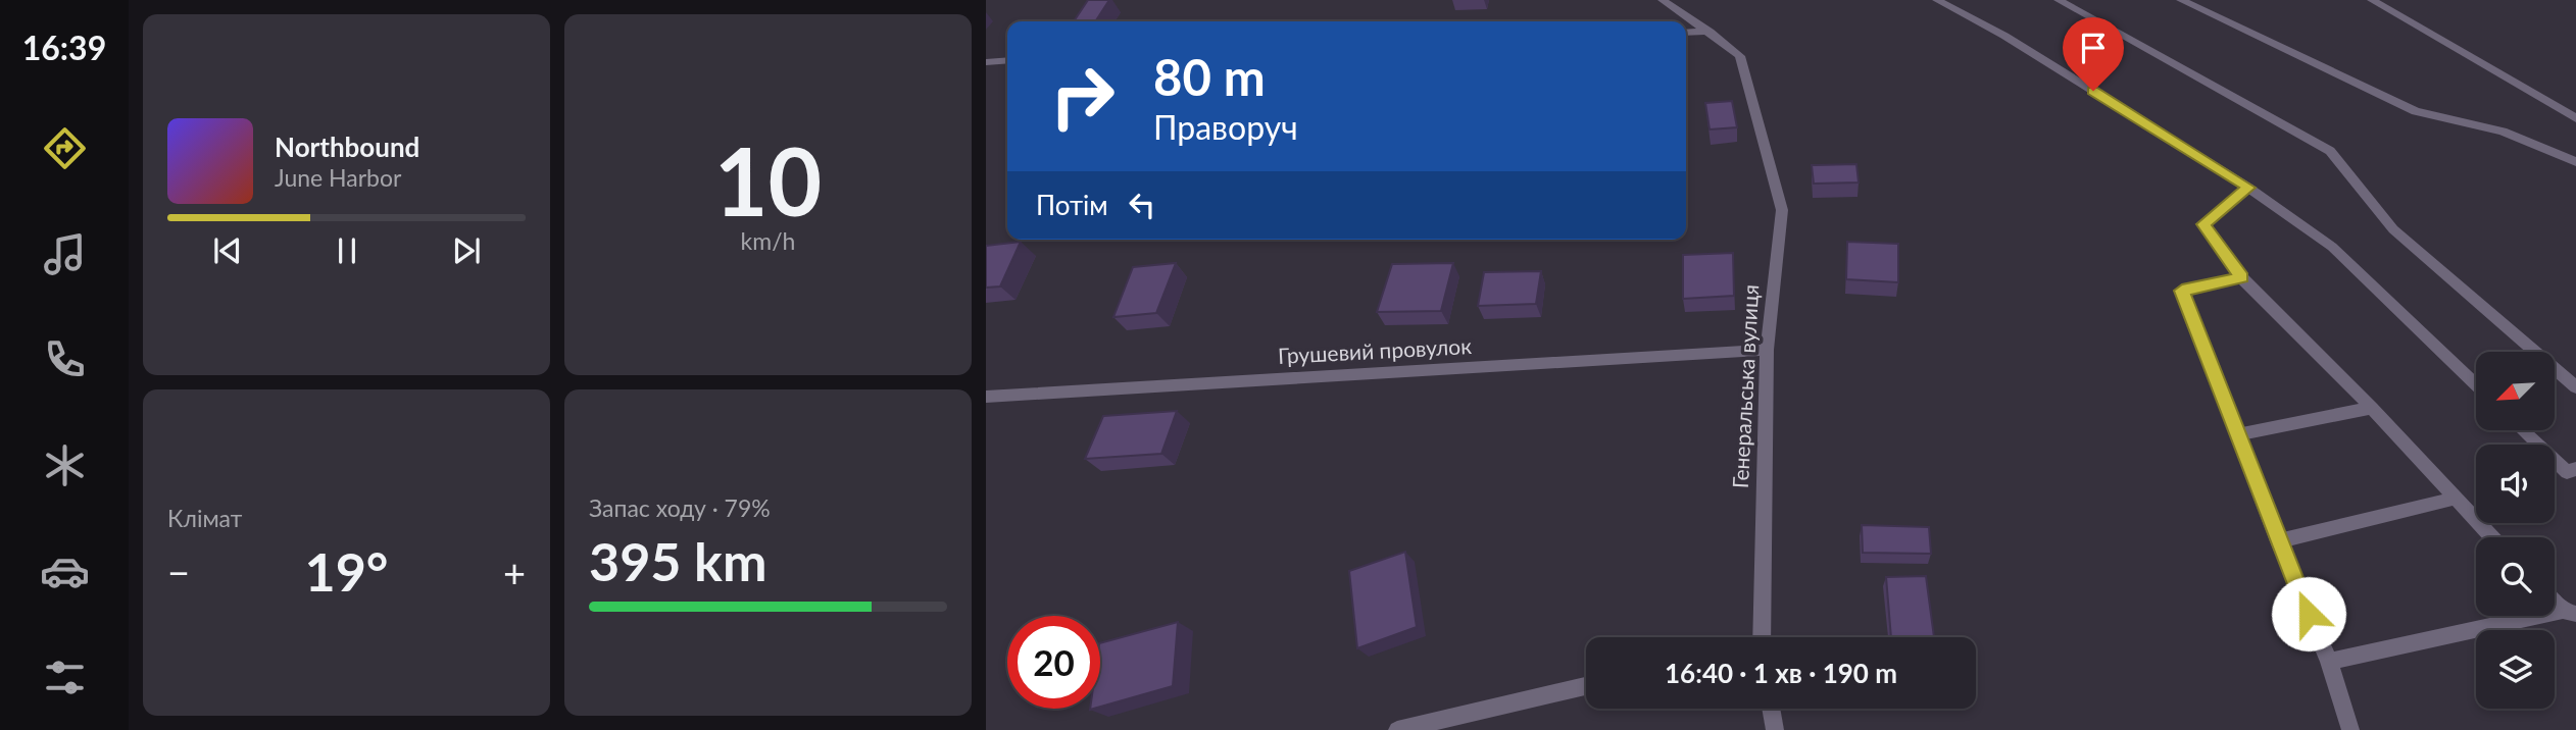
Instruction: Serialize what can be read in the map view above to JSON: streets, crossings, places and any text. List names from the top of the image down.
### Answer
{
  "streets": {
    "street": ["Грушевий провулок", "Генеральська вулиця"]
  },
  "crossings": [
    ["Грушевий провулок", "Генеральська вулиця"]
  ],
  "north": "bottom left",
  "page": {
    "tabs": "16:39",
    "tile": [
      ["10", "km/h"],
      "Клімат",
      ["Запас ходу · 79%", "395 km"]
    ],
    "turn": ["80 m", "Праворуч"],
    "song": ["Northbound", "June Harbor"],
    "then": "Потім",
    "heat": ["−", "19°", "+"],
    "limit": "20",
    "trip": "16:40 · 1 хв · 190 m"
  }
}
